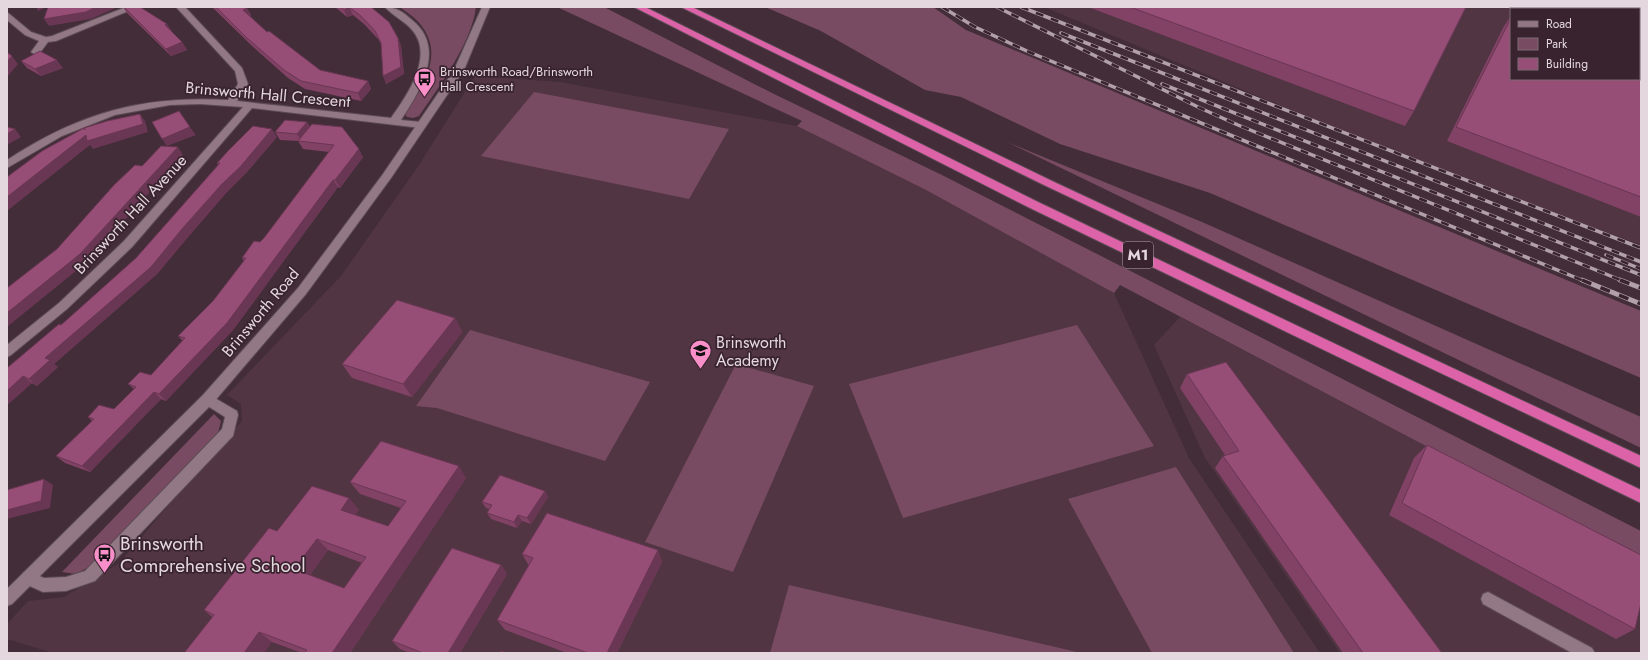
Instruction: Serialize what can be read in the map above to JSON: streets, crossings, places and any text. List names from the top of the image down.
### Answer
{
  "streets": {
    "highway": ["M1"],
    "street": ["Brinsworth Hall Crescent", "Brinsworth Hall Avenue", "Brinsworth Road"]
  },
  "crossings": [
    ["Brinsworth Hall Crescent", "Brinsworth Hall Avenue"],
    ["Brinsworth Hall Crescent", "Brinsworth Road"]
  ],
  "places": {
    "bus stop": ["Brinsworth Road/Brinsworth Hall Crescent", "Brinsworth Comprehensive School"],
    "school or university": ["Brinsworth Academy"]
  },
  "legend": ["Road", "Park", "Building"]
}
